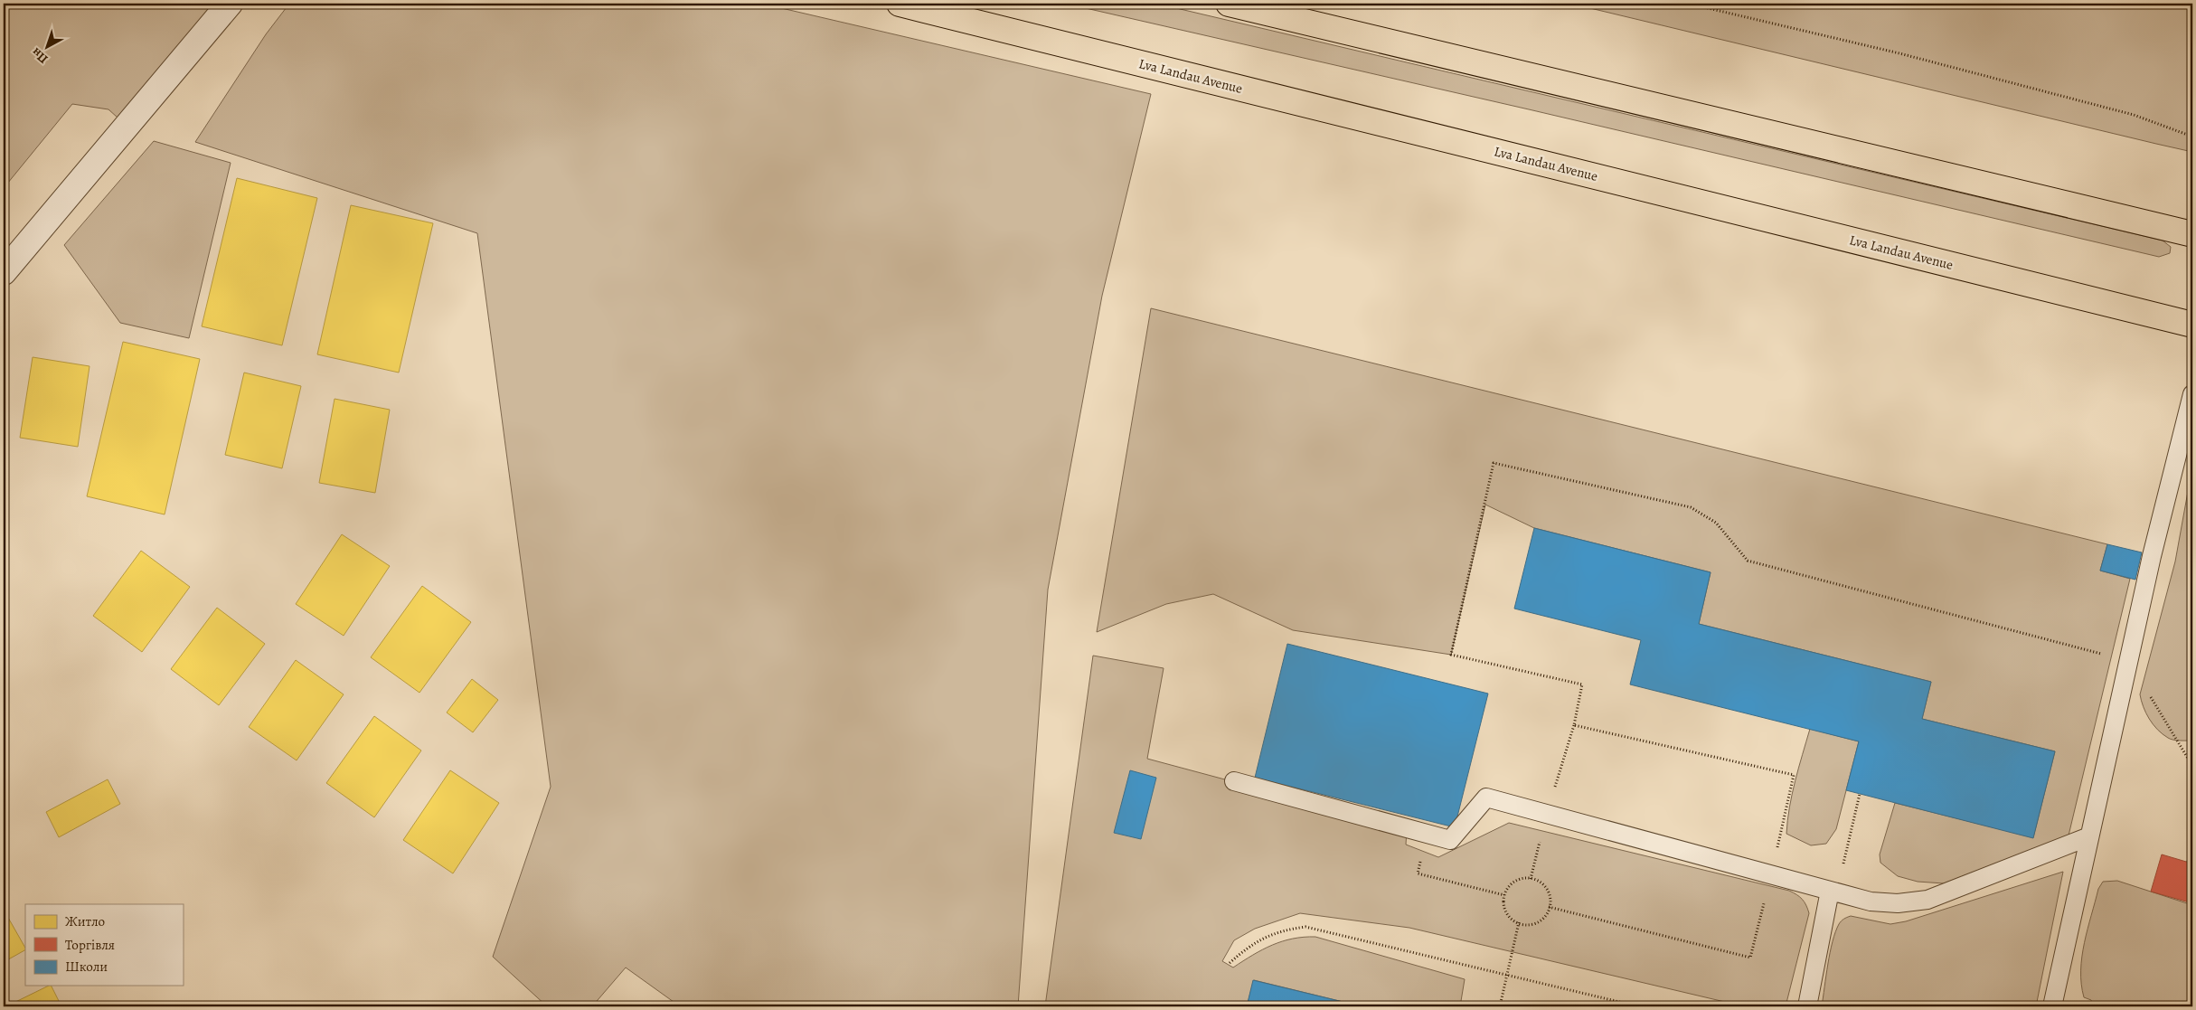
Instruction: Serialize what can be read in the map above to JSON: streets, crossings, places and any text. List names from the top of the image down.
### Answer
{
  "streets": {
    "main road": ["Lva Landau Avenue"]
  },
  "legend": ["Житло", "Торгівля", "Школи"],
  "north": "bottom left"
}
